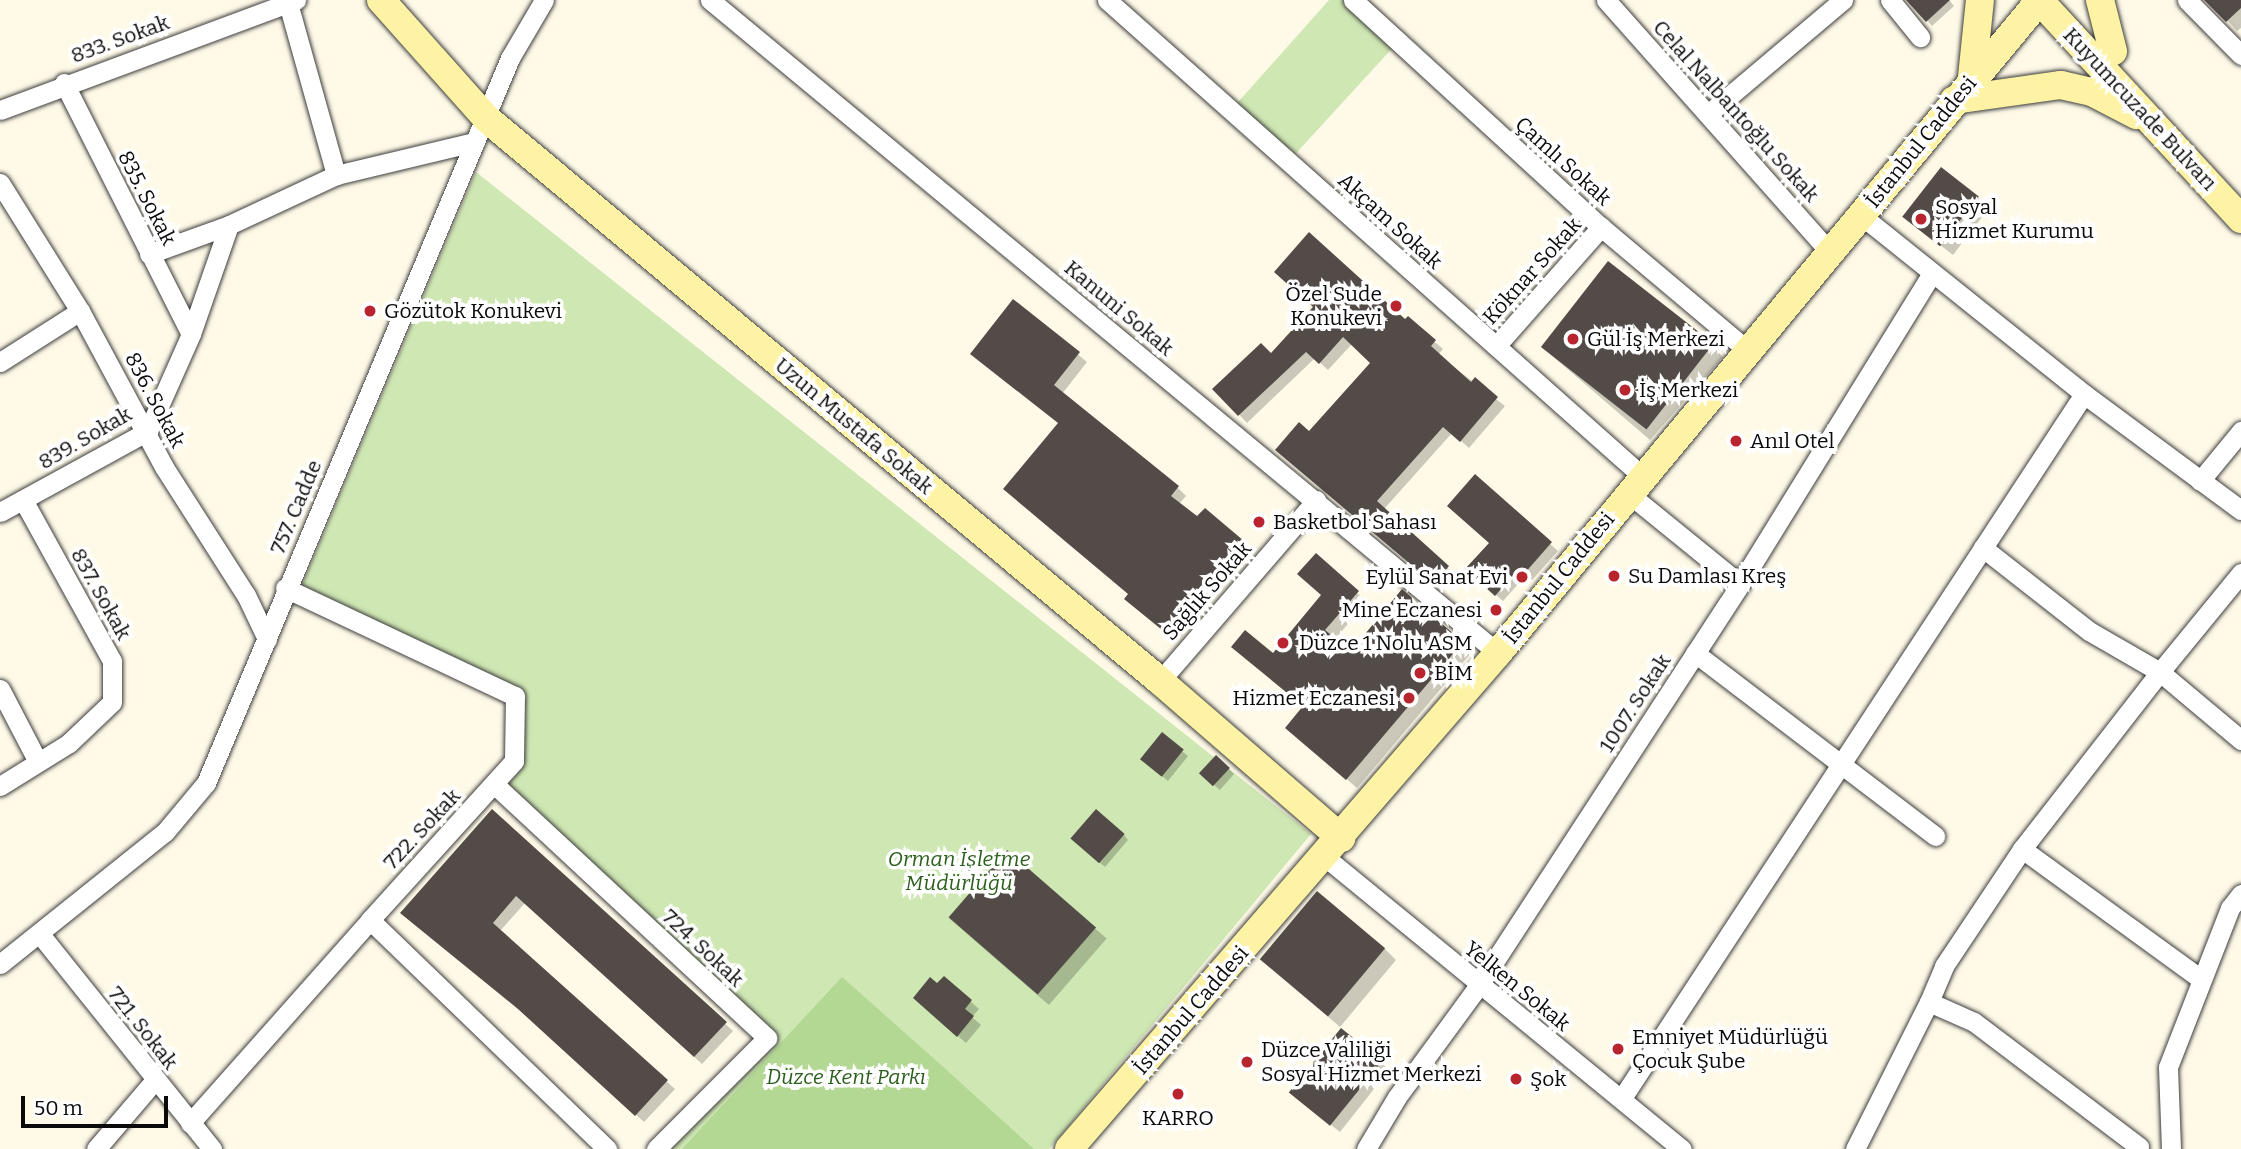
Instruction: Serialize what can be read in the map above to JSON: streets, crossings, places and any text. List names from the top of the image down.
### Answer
{
  "streets": {
    "main road": ["Kuyumcuzade Bulvarı", "İstanbul Caddesi", "Uzun Mustafa Sokak"],
    "street": [
      "833. Sokak",
      "Celal Nalbantoğlu Sokak",
      "Çamlı Sokak",
      "835. Sokak",
      "Akçam Sokak",
      "Köknar Sokak",
      "Kanuni Sokak",
      "836. Sokak",
      "839. Sokak",
      "757. Cadde",
      "Sağlık Sokak",
      "837. Sokak",
      "1007. Sokak",
      "722. Sokak",
      "724. Sokak",
      "Yelken Sokak",
      "721. Sokak"
    ]
  },
  "crossings": [
    ["833. Sokak", "835. Sokak"],
    ["Kuyumcuzade Bulvarı", "İstanbul Caddesi"],
    ["Celal Nalbantoğlu Sokak", "İstanbul Caddesi"],
    ["İstanbul Caddesi", "Çamlı Sokak"],
    ["İstanbul Caddesi", "Akçam Sokak"],
    ["İstanbul Caddesi", "Kanuni Sokak"],
    ["İstanbul Caddesi", "Uzun Mustafa Sokak"],
    ["İstanbul Caddesi", "Yelken Sokak"],
    ["Çamlı Sokak", "Köknar Sokak"],
    ["835. Sokak", "839. Sokak"],
    ["Akçam Sokak", "Köknar Sokak"],
    ["Akçam Sokak", "1007. Sokak"],
    ["Kanuni Sokak", "Sağlık Sokak"],
    ["836. Sokak", "839. Sokak"],
    ["836. Sokak", "757. Cadde"],
    ["Uzun Mustafa Sokak", "757. Cadde"],
    ["Uzun Mustafa Sokak", "Sağlık Sokak"],
    ["Uzun Mustafa Sokak", "Yelken Sokak"],
    ["839. Sokak", "837. Sokak"],
    ["757. Cadde", "722. Sokak"],
    ["757. Cadde", "721. Sokak"],
    ["1007. Sokak", "Yelken Sokak"],
    ["722. Sokak", "724. Sokak"],
    ["722. Sokak", "721. Sokak"]
  ],
  "parks": ["Orman İşletme Müdürlüğü", "Düzce Kent Parkı"],
  "places": [
    "Sosyal Hizmet Kurumu",
    "Özel Sude Konukevi",
    "Gözütok Konukevi",
    "Gül İş Merkezi",
    "İş Merkezi",
    "Anıl Otel",
    "Basketbol Sahası",
    "Su Damlası Kreş",
    "Eylül Sanat Evi",
    "Mine Eczanesi",
    "Düzce 1 Nolu ASM",
    "BİM",
    "Hizmet Eczanesi",
    "Emniyet Müdürlüğü Çocuk Şube",
    "Düzce Valiliği Sosyal Hizmet Merkezi",
    "Şok",
    "KARRO"
  ],
  "scale_bar": "50 m"
}
